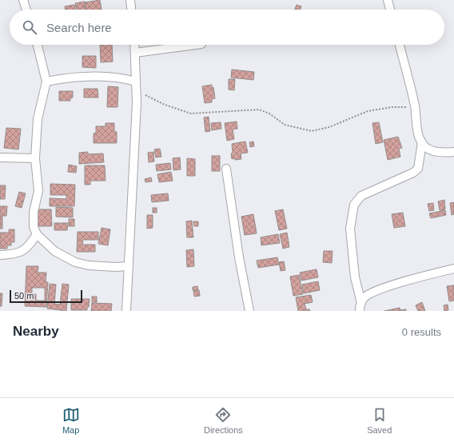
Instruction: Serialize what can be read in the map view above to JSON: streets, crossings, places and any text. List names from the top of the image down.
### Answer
{
  "scale_bar": "50 m",
  "page": {
    "search": "Search here",
    "scale": "50 m",
    "heading": ["Nearby", "0 results"],
    "nav": ["Map", "Directions", "Saved"]
  }
}
